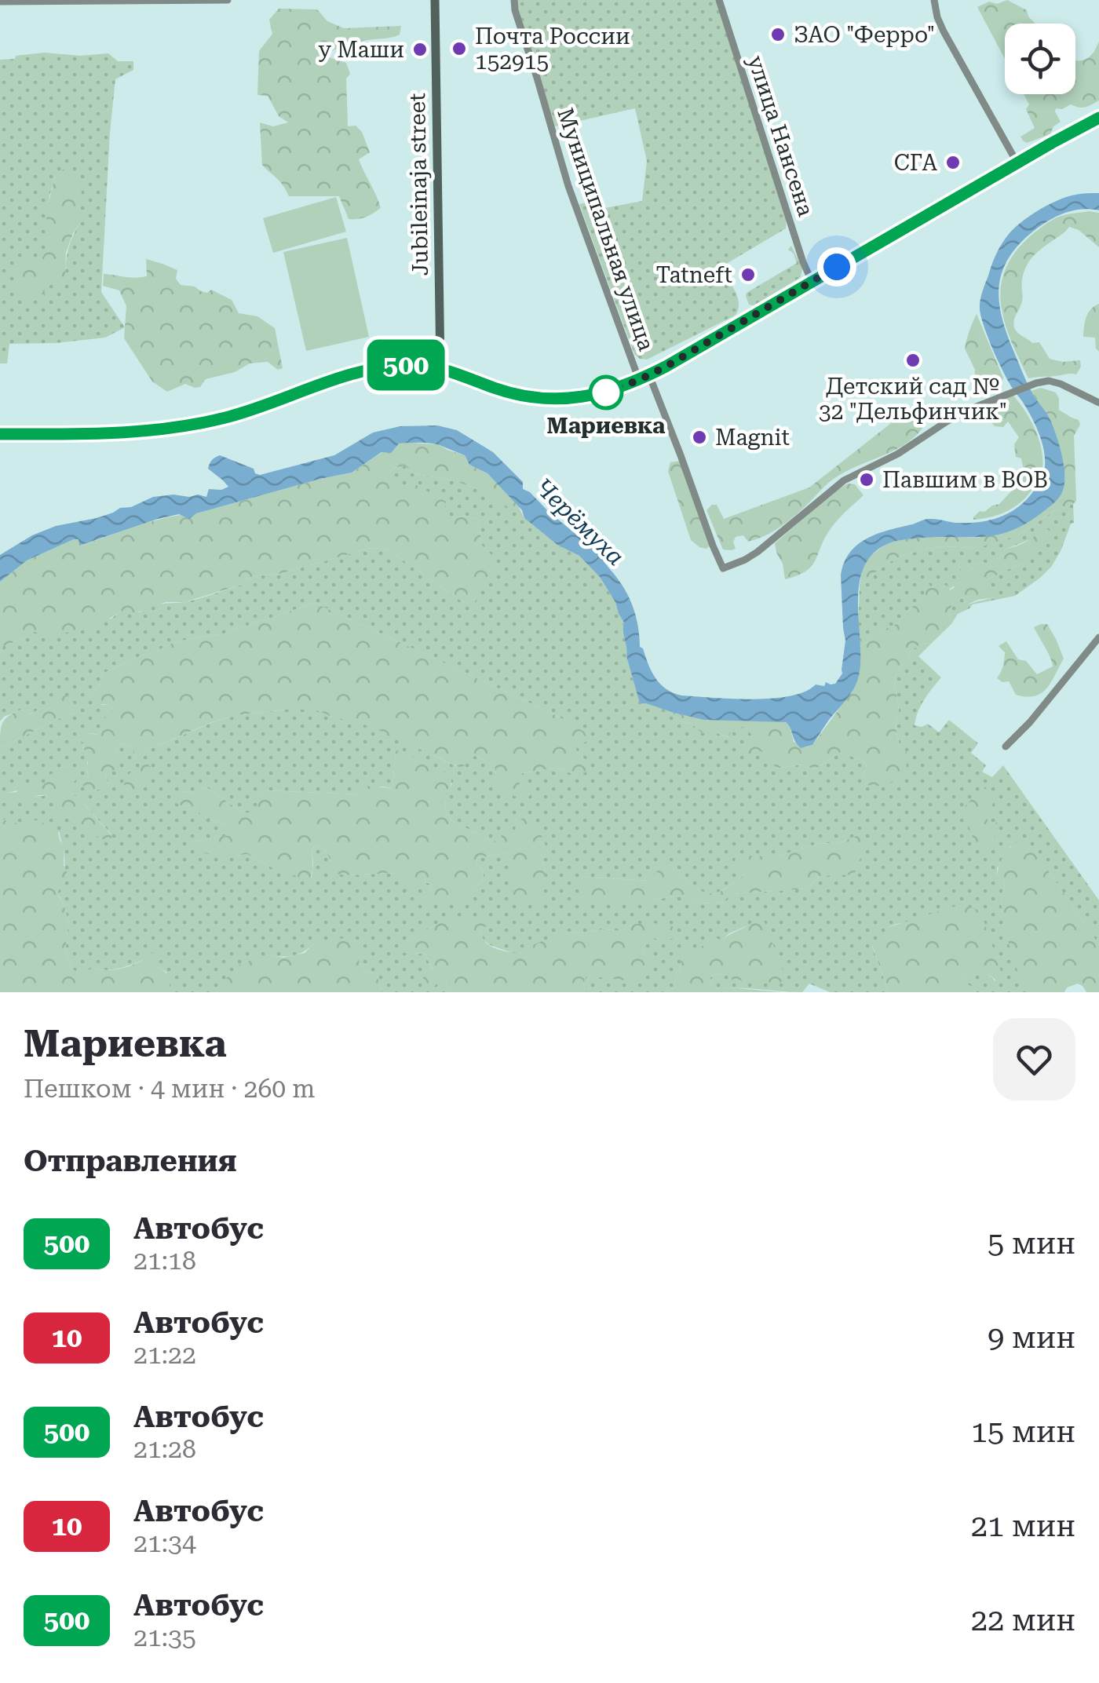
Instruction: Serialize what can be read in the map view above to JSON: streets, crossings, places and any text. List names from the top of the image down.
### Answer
{
  "streets": {
    "street": ["улица Нансена", "Jubileinaja street", "Муниципальная улица"]
  },
  "water": ["Черёмуха"],
  "places": [
    "ЗАО \"Ферро\"",
    "Почта России 152915",
    "у Маши",
    "СГА",
    "Tatneft",
    "Детский сад № 32 \"Дельфинчик\"",
    "Мариевка",
    "Magnit",
    "Павшим в ВОВ"
  ],
  "lines": ["bus line 500"],
  "page": {
    "on_map": "500",
    "heading": [
      ["Мариевка", "Пешком · 4 мин · 260 m"],
      "Отправления"
    ],
    "list": [
      {
        "mark": "500",
        "name": "Автобус",
        "note": "21:18",
        "value": "5 мин"
      },
      {
        "mark": "10",
        "name": "Автобус",
        "note": "21:22",
        "value": "9 мин"
      },
      {
        "mark": "500",
        "name": "Автобус",
        "note": "21:28",
        "value": "15 мин"
      },
      {
        "mark": "10",
        "name": "Автобус",
        "note": "21:34",
        "value": "21 мин"
      },
      {
        "mark": "500",
        "name": "Автобус",
        "note": "21:35",
        "value": "22 мин"
      }
    ]
  }
}
